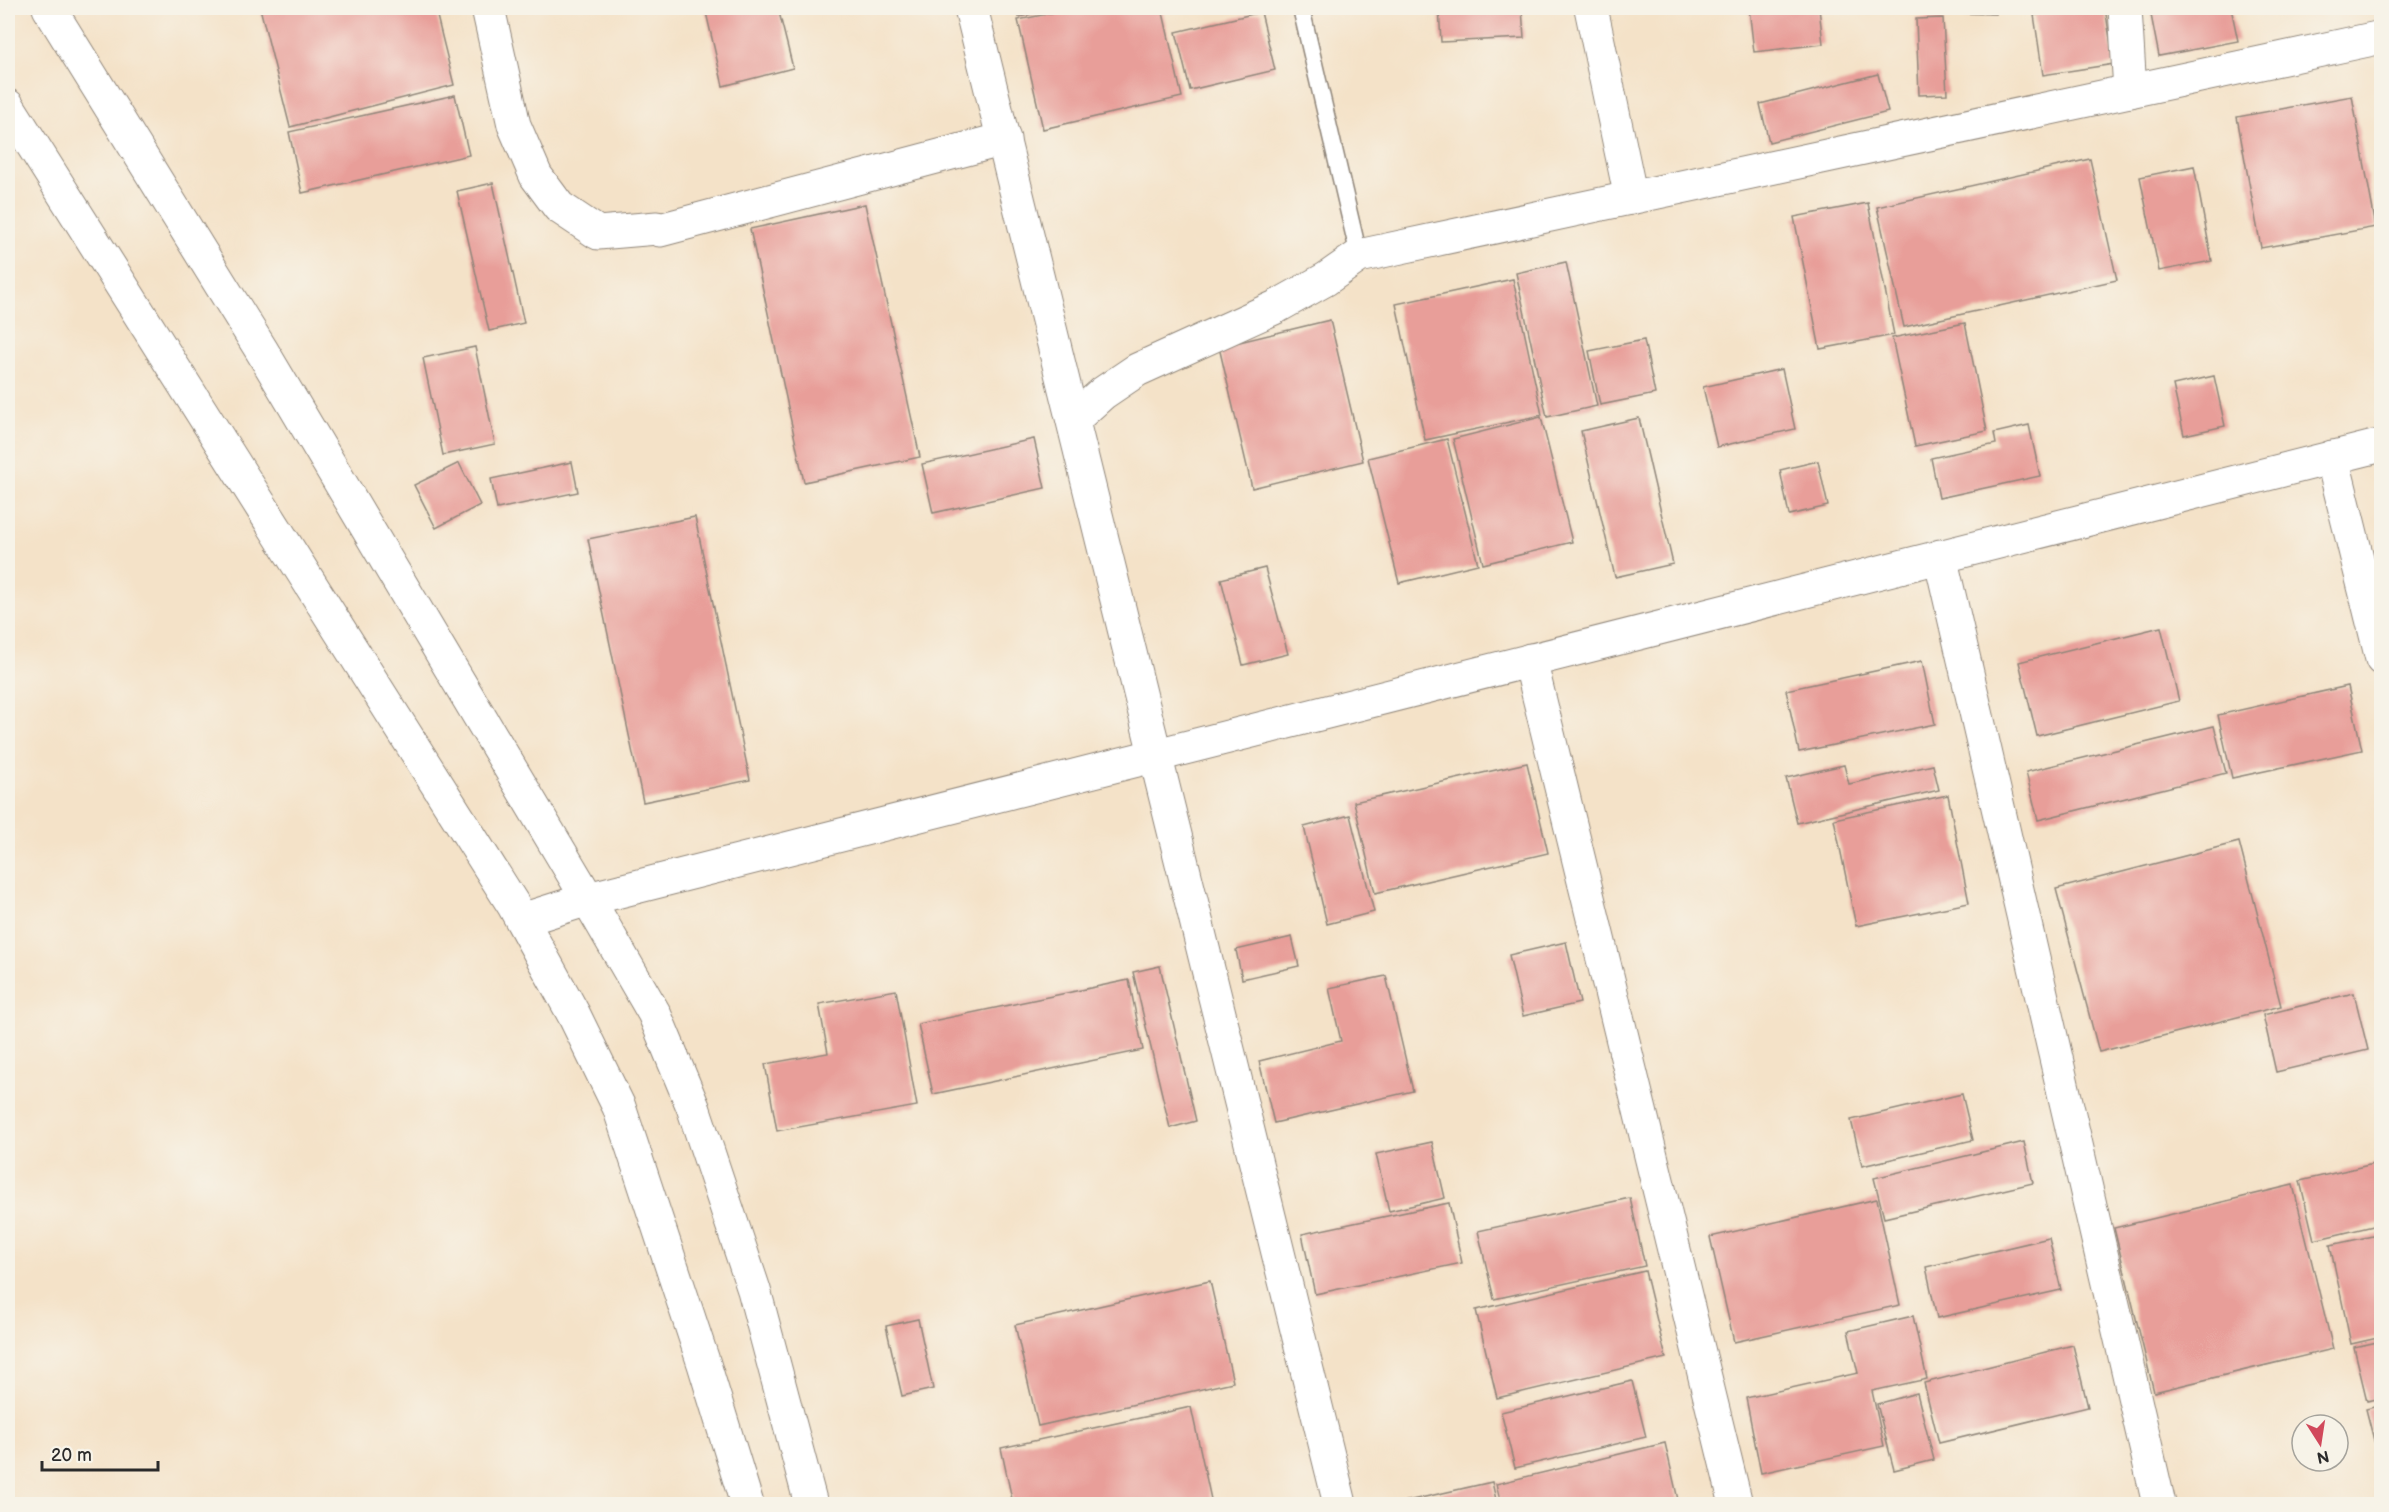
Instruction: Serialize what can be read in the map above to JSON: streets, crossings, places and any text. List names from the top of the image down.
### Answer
{
  "scale_bar": "20 m",
  "north": "bottom"
}
